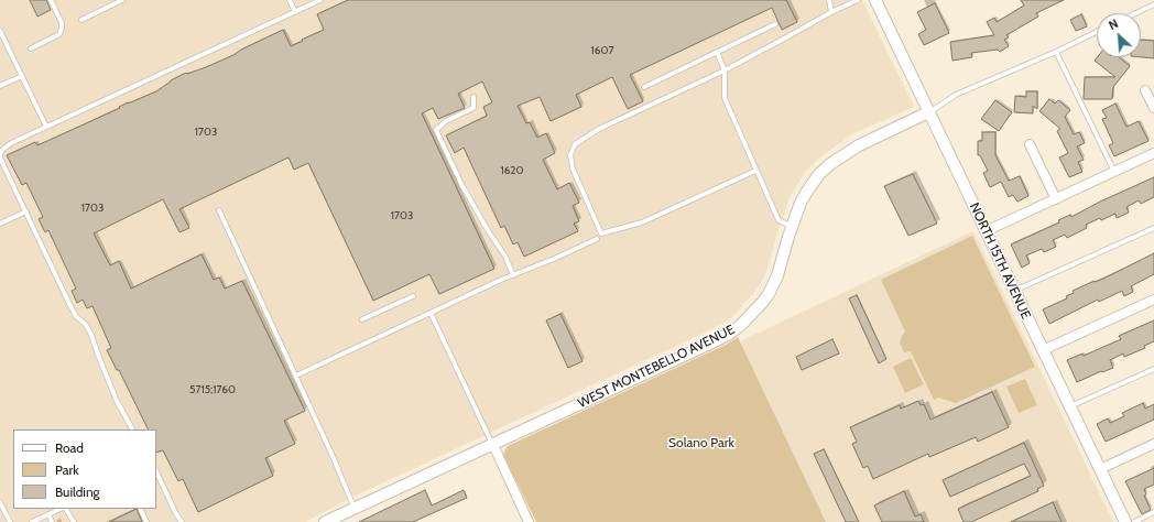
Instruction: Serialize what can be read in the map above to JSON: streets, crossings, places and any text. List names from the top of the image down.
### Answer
{
  "streets": {
    "street": ["NORTH 15TH AVENUE", "WEST MONTEBELLO AVENUE"]
  },
  "crossings": [
    ["NORTH 15TH AVENUE", "WEST MONTEBELLO AVENUE"]
  ],
  "parks": ["Solano Park"],
  "house_numbers": [
    "1607",
    "1703",
    "1620",
    "1703",
    "1703",
    "5715;1760"
  ],
  "legend": ["Road", "Park", "Building"],
  "north": "top left"
}
